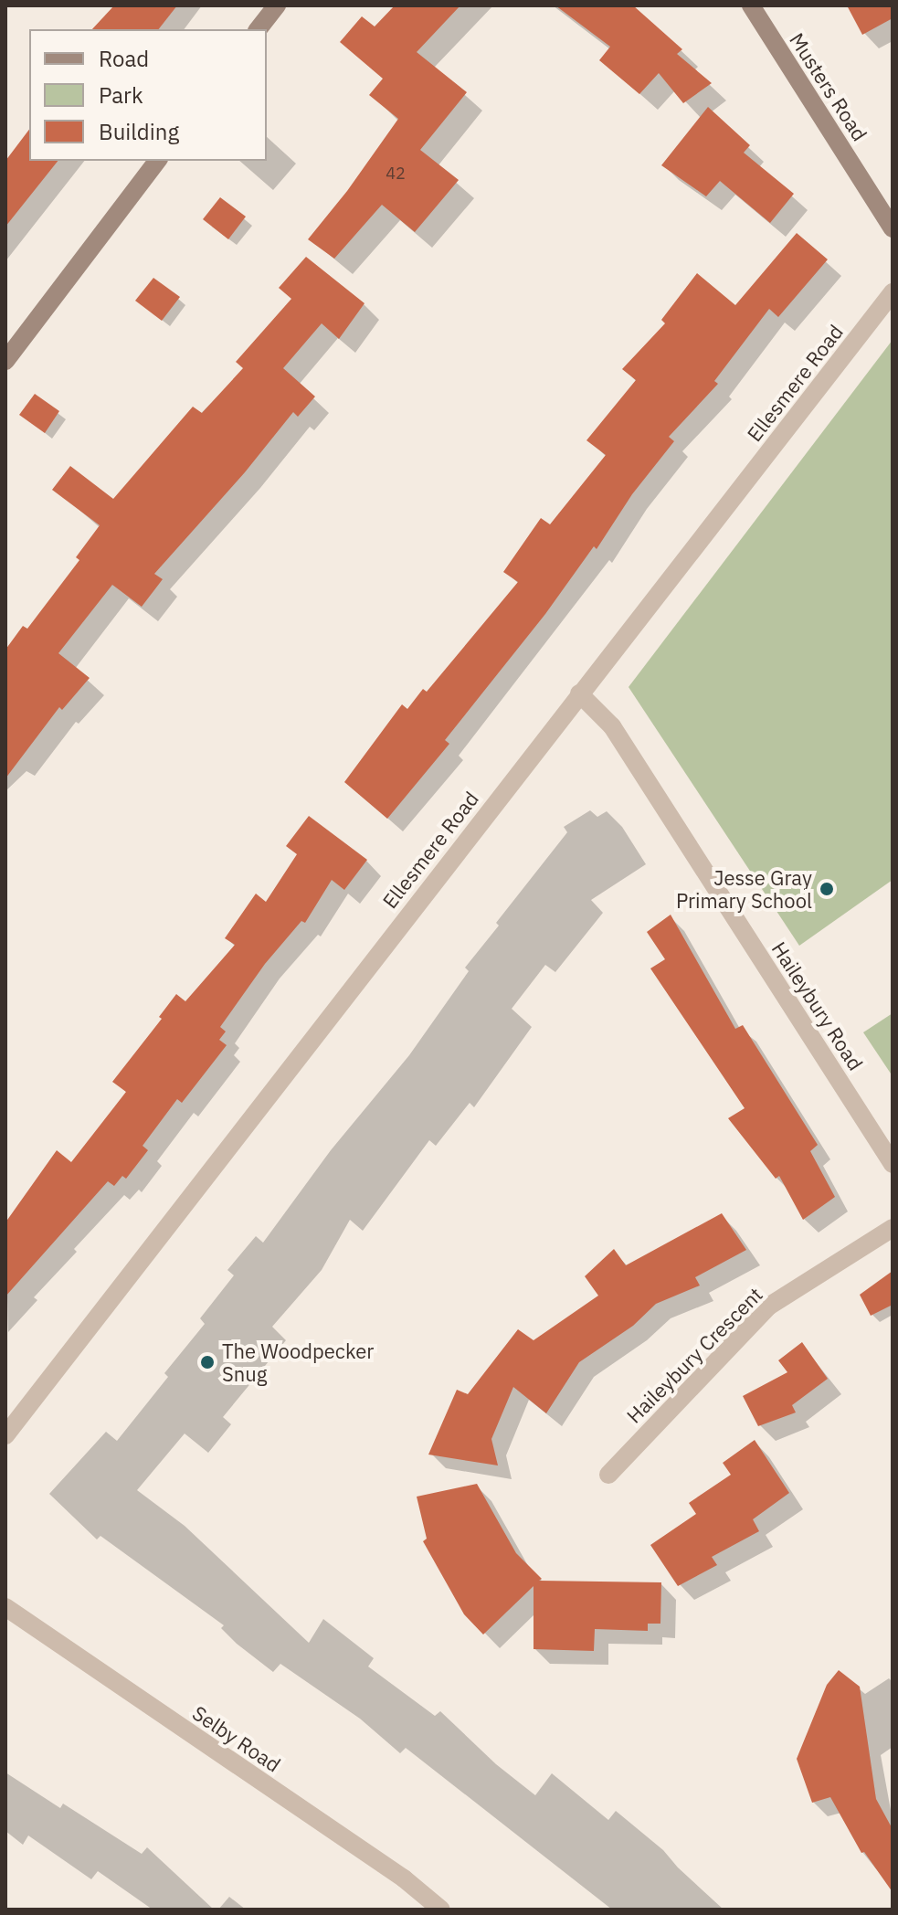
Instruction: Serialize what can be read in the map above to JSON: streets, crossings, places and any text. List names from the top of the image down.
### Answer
{
  "streets": {
    "street": [
      "Musters Road",
      "Ellesmere Road",
      "Haileybury Road",
      "Haileybury Crescent",
      "Selby Road"
    ]
  },
  "crossings": [
    ["Ellesmere Road", "Haileybury Road"]
  ],
  "places": ["Jesse Gray Primary School", "The Woodpecker Snug"],
  "house_numbers": ["42"],
  "legend": ["Road", "Park", "Building"]
}
